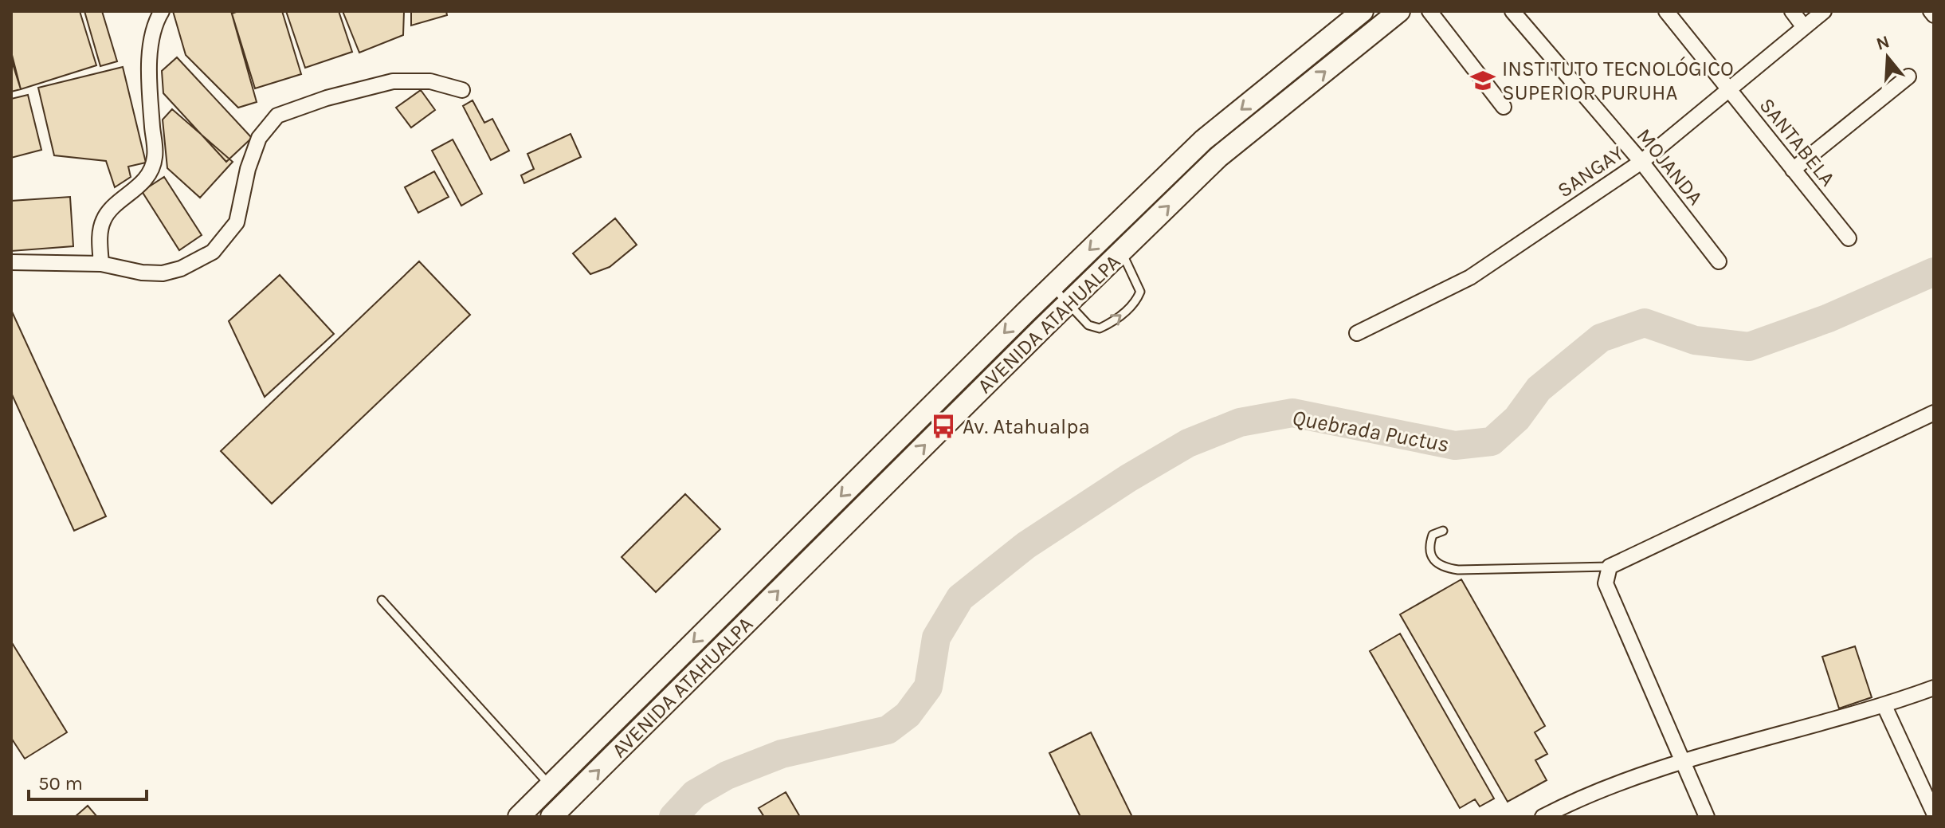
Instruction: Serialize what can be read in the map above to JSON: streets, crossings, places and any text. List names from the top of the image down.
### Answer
{
  "streets": {
    "main road": ["AVENIDA ATAHUALPA"],
    "street": ["SANTABELA", "MOJANDA", "SANGAY"]
  },
  "crossings": [
    ["SANTABELA", "SANGAY"],
    ["MOJANDA", "SANGAY"]
  ],
  "water": ["Quebrada Puctus"],
  "places": {
    "school or university": ["INSTITUTO TECNOLÓGICO SUPERIOR PURUHA"],
    "bus stop": ["Av. Atahualpa"]
  },
  "scale_bar": "50 m",
  "north": "top"
}
